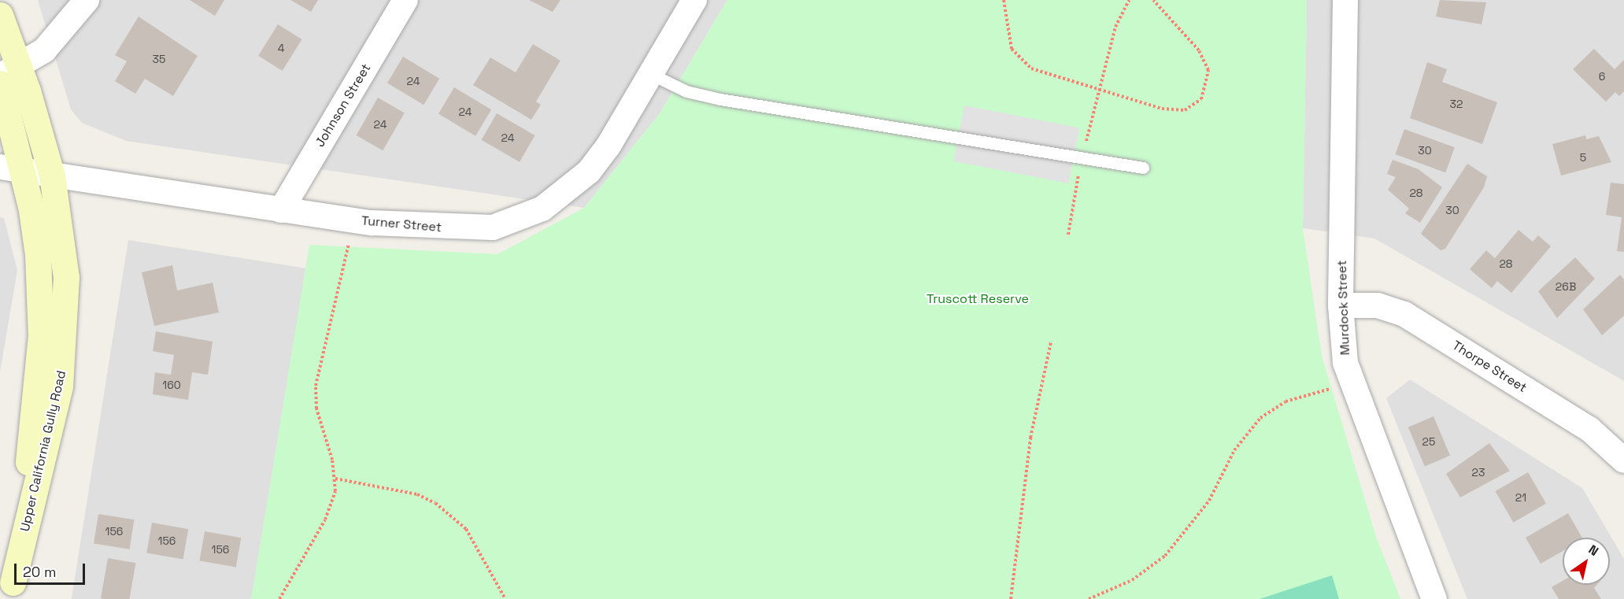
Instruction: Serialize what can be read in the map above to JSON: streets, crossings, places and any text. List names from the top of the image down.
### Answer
{
  "streets": {
    "street": [
      "Johnson Street",
      "Turner Street",
      "Murdock Street",
      "Thorpe Street",
      "Upper California Gully Road"
    ]
  },
  "crossings": [
    ["Johnson Street", "Turner Street"],
    ["Turner Street", "Upper California Gully Road"],
    ["Murdock Street", "Thorpe Street"]
  ],
  "parks": ["Truscott Reserve"],
  "house_numbers": [
    "4",
    "35",
    "6",
    "24",
    "32",
    "24",
    "24",
    "24",
    "30",
    "5",
    "28",
    "30",
    "28",
    "26B",
    "160",
    "25",
    "23",
    "21",
    "156",
    "156",
    "156"
  ],
  "scale_bar": "20 m",
  "north": "top right"
}
